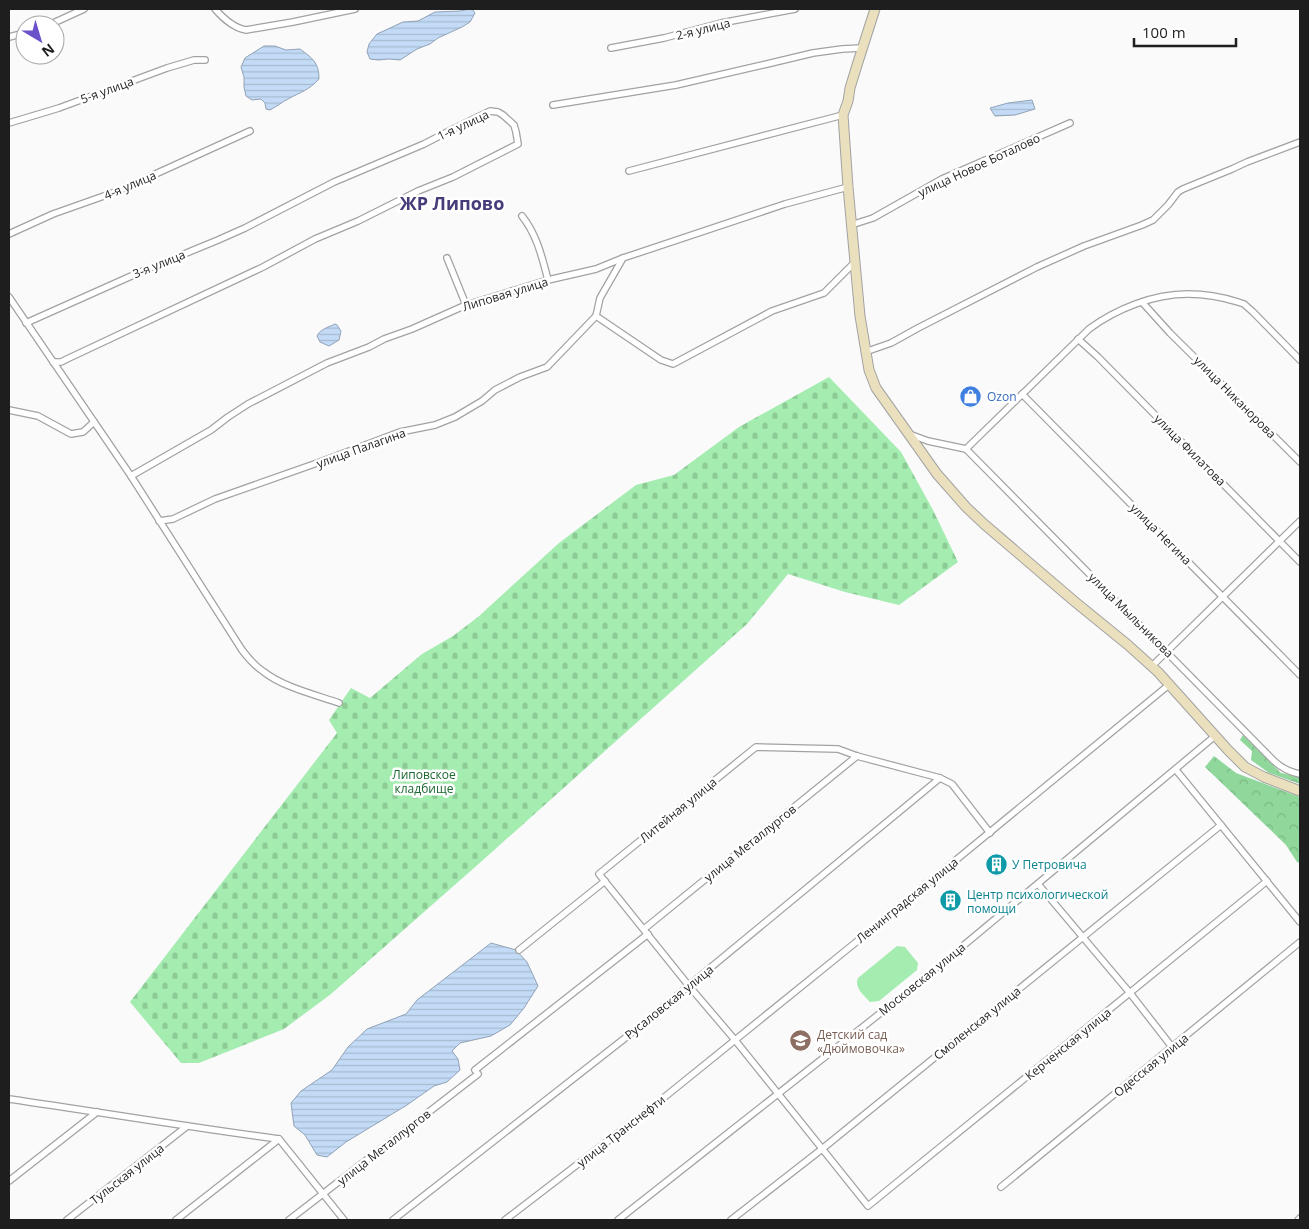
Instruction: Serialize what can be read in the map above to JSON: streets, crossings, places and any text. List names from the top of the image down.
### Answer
{
  "streets": {
    "street": [
      "2-я улица",
      "5-я улица",
      "1-я улица",
      "улица Новое Боталово",
      "4-я улица",
      "3-я улица",
      "Липовая улица",
      "улица Никанорова",
      "улица Палагина",
      "улица Филатова",
      "улица Негина",
      "улица Мыльникова",
      "Литейная улица",
      "улица Металлургов",
      "Ленинградская улица",
      "Московская улица",
      "Русаловская улица",
      "Смоленская улица",
      "Керченская улица",
      "Одесская улица",
      "улица Транснефти",
      "Тульская улица"
    ]
  },
  "crossings": [
    ["1-я улица", "3-я улица"],
    ["Липовая улица", "улица Палагина"],
    ["Литейная улица", "улица Металлургов"],
    ["Ленинградская улица", "улица Транснефти"],
    ["Смоленская улица", "Керченская улица"]
  ],
  "districts": ["ЖР Липово"],
  "parks": ["Липовское кладбище"],
  "places": {
    "shop": ["Ozon"],
    "building": ["У Петровича", "Центр психологической помощи"],
    "school or university": ["Детский сад «Дюймовочка»"]
  },
  "scale_bar": "100 m",
  "north": "bottom right"
}
